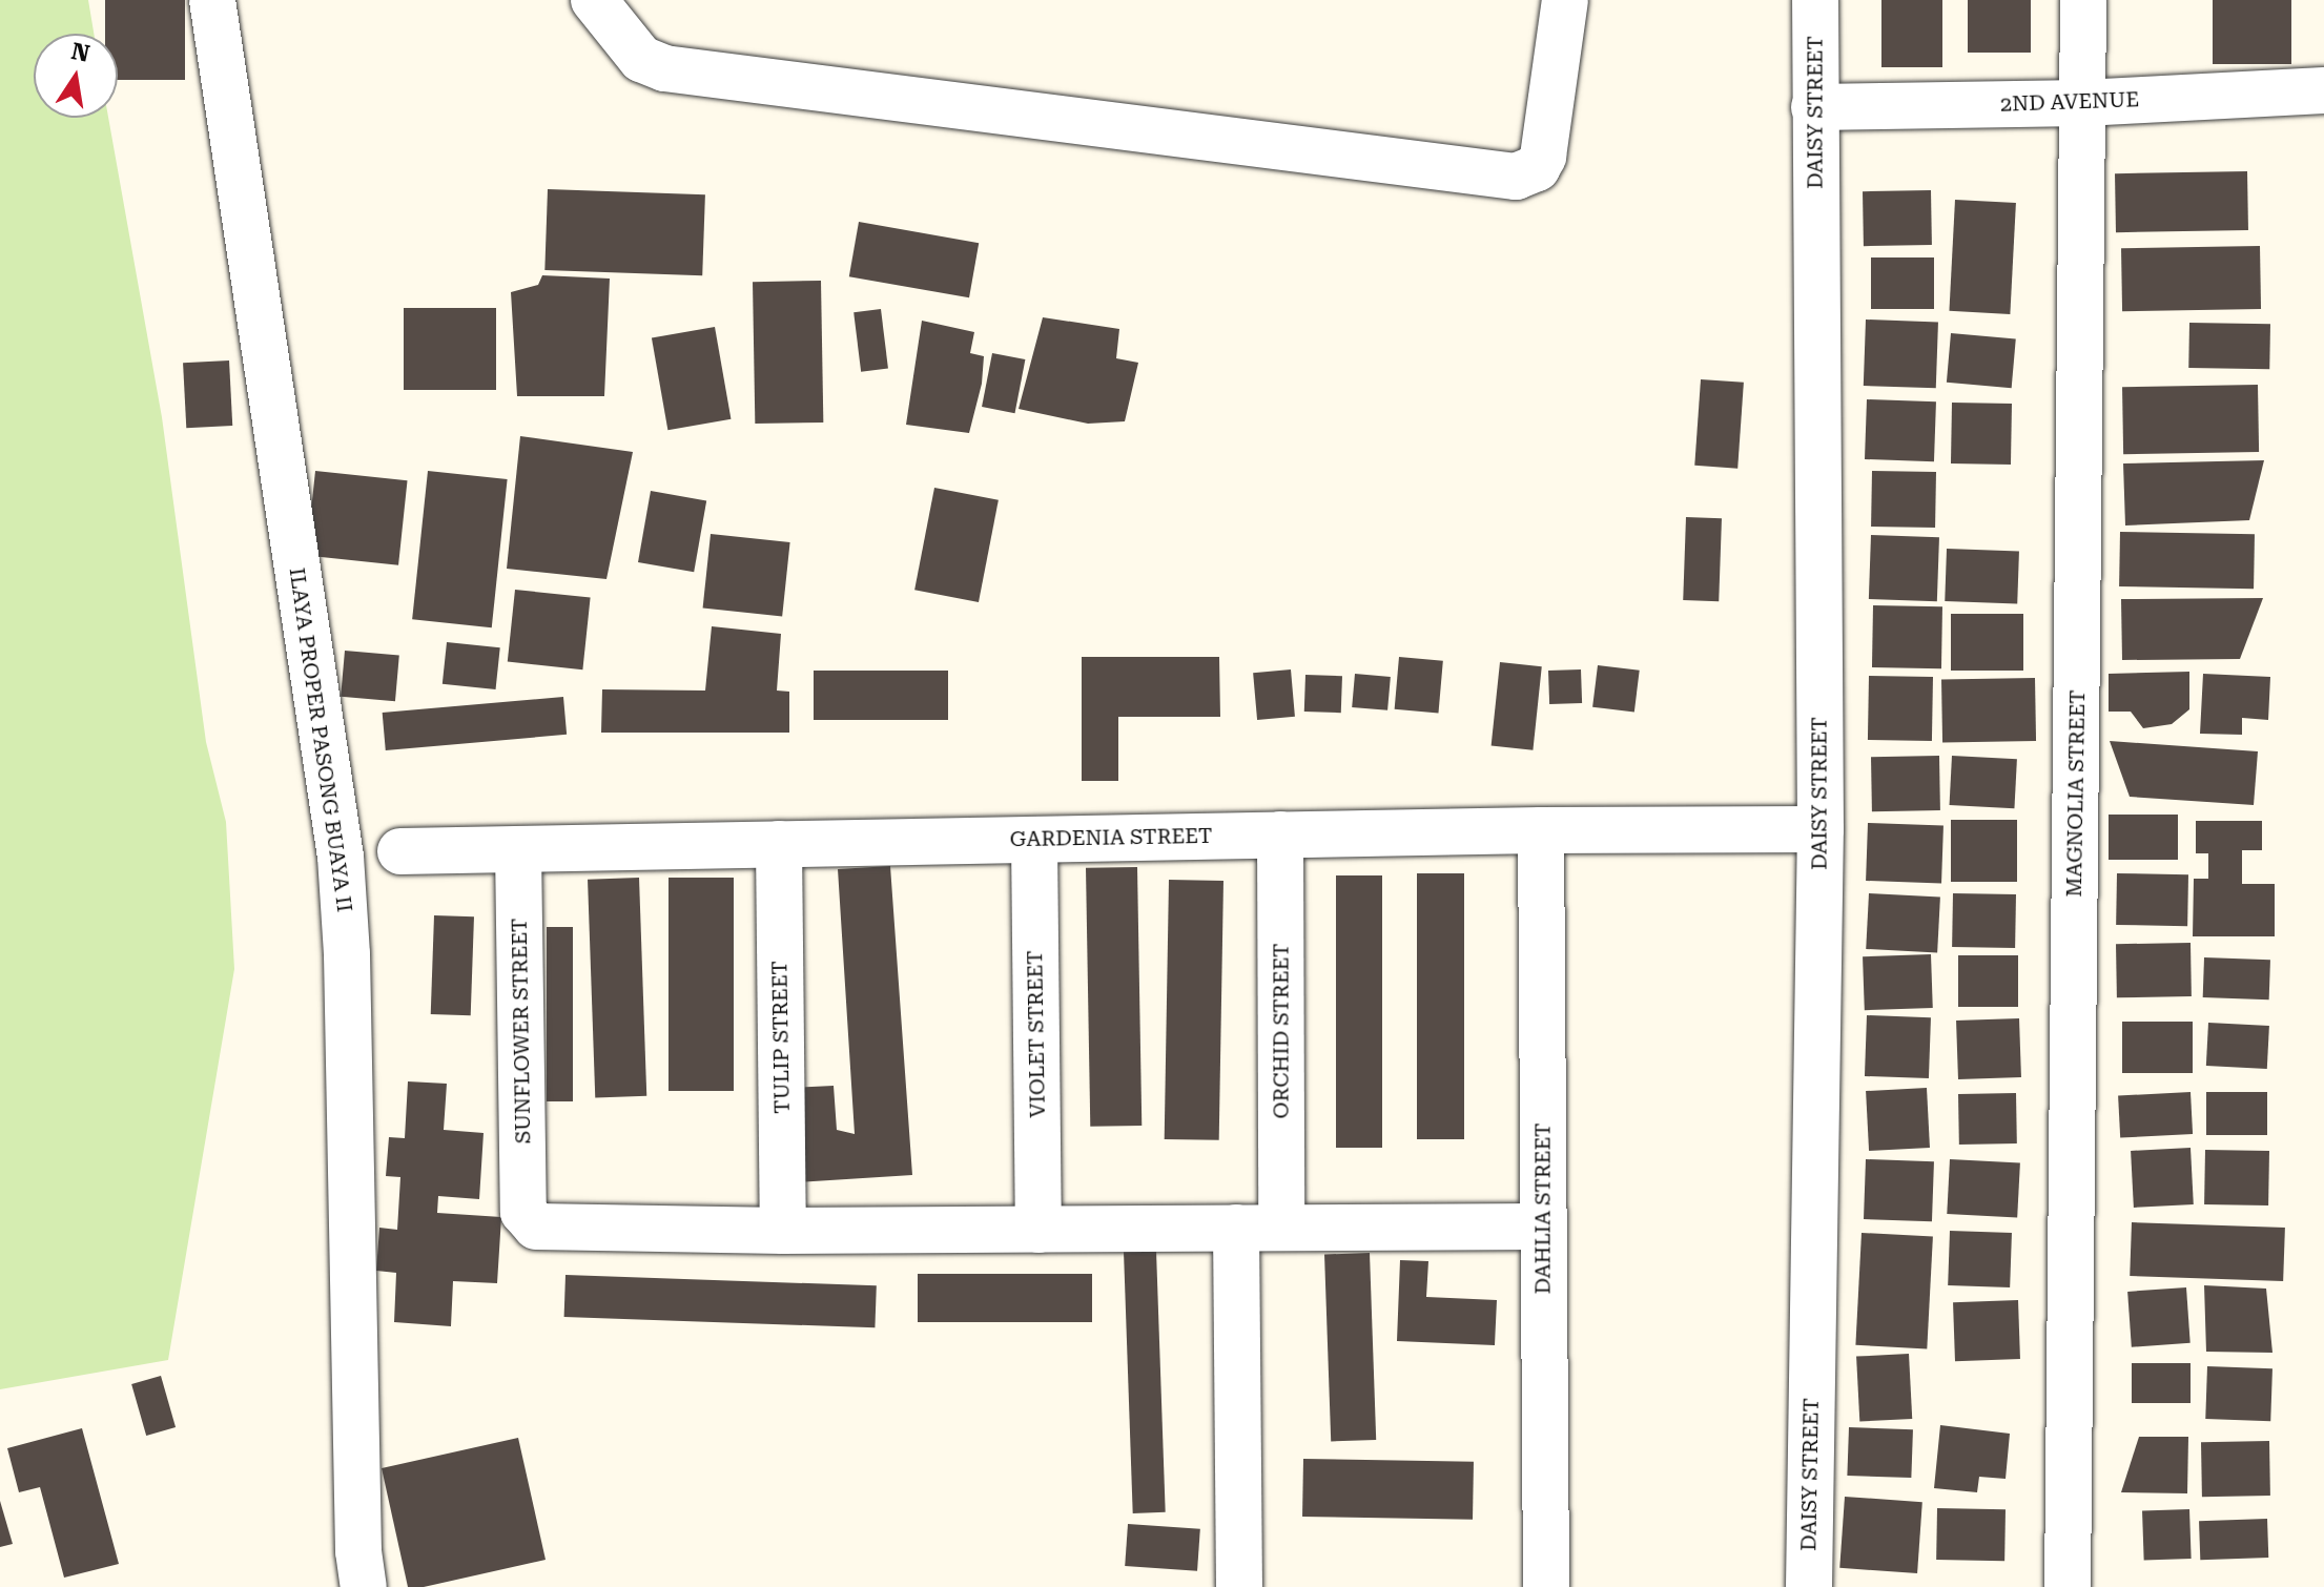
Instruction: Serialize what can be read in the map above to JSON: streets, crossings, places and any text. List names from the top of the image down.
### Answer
{
  "streets": {
    "street": [
      "2ND AVENUE",
      "DAISY STREET",
      "ILAYA PROPER PASONG BUAYA II",
      "MAGNOLIA STREET",
      "GARDENIA STREET",
      "SUNFLOWER STREET",
      "ORCHID STREET",
      "VIOLET STREET",
      "TULIP STREET",
      "DAHLIA STREET"
    ]
  },
  "crossings": [
    ["2ND AVENUE", "DAISY STREET"],
    ["2ND AVENUE", "MAGNOLIA STREET"],
    ["DAISY STREET", "GARDENIA STREET"],
    ["GARDENIA STREET", "SUNFLOWER STREET"],
    ["GARDENIA STREET", "ORCHID STREET"],
    ["GARDENIA STREET", "VIOLET STREET"],
    ["GARDENIA STREET", "TULIP STREET"],
    ["GARDENIA STREET", "DAHLIA STREET"],
    ["SUNFLOWER STREET", "TULIP STREET"]
  ],
  "north": "top"
}
